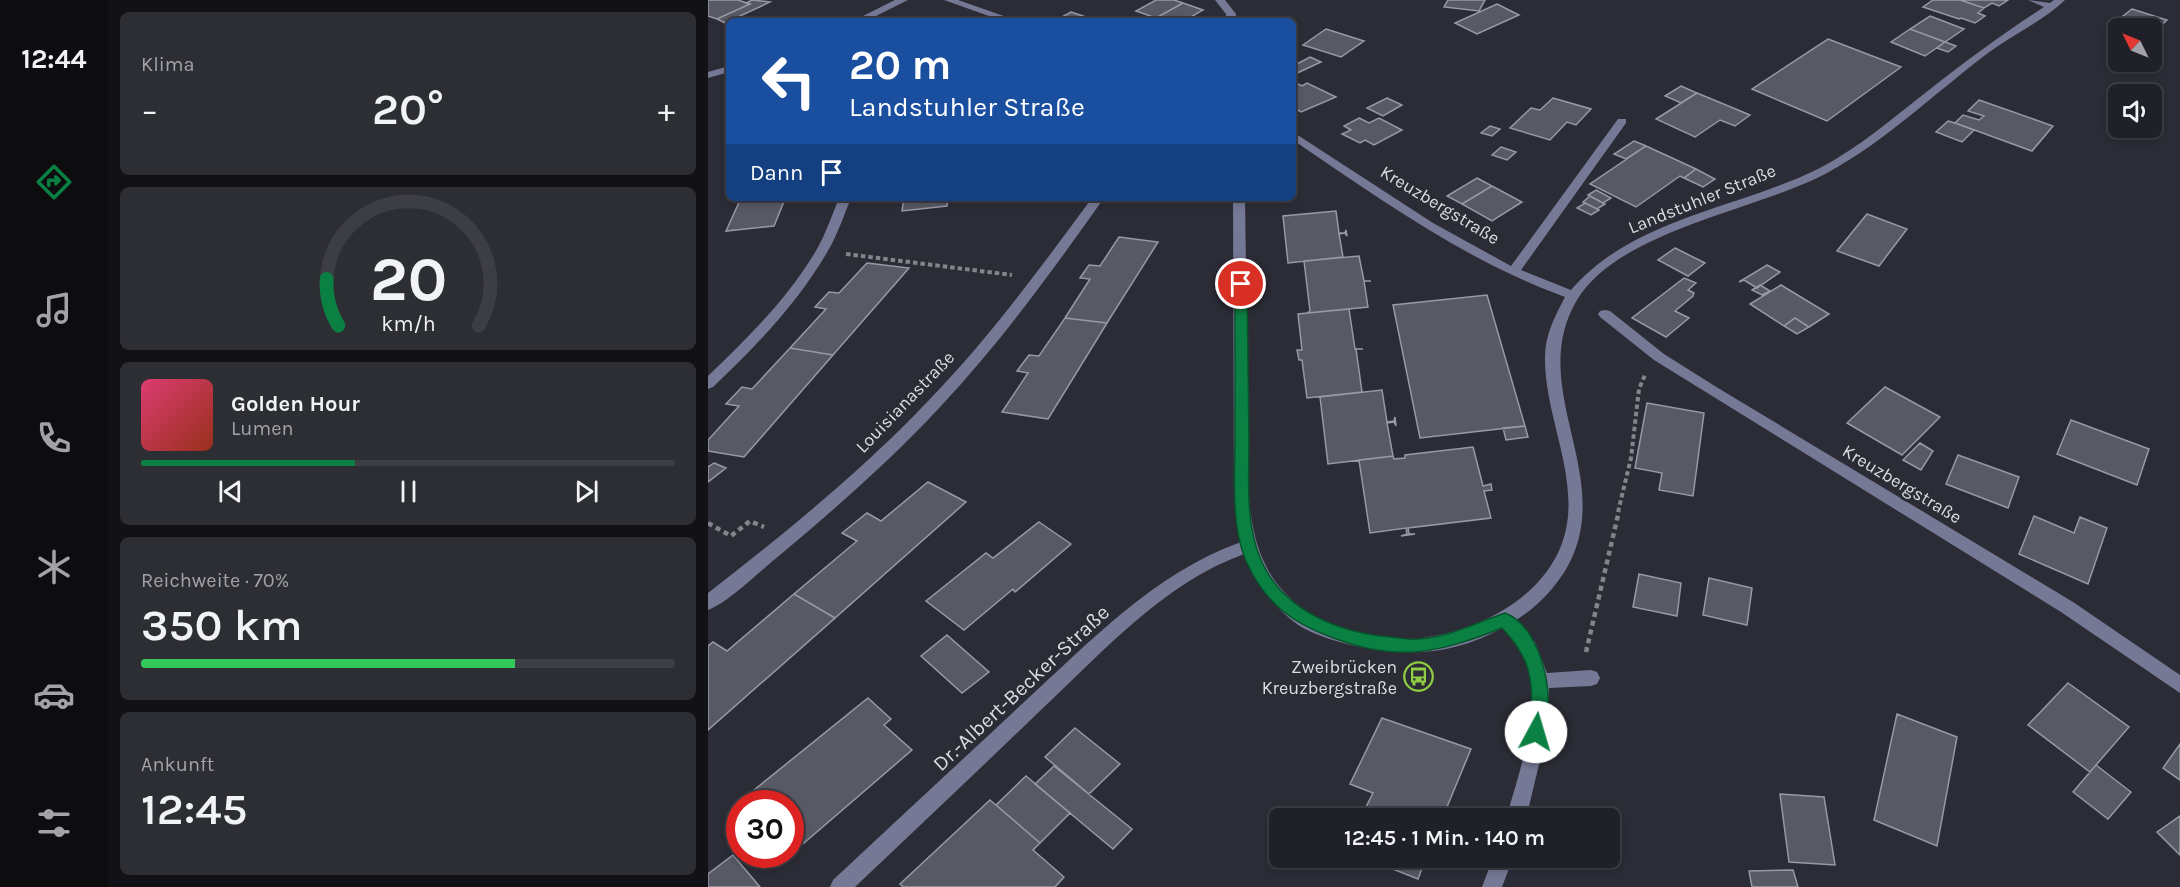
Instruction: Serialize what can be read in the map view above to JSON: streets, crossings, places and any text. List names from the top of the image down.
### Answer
{
  "streets": {
    "street": [
      "Landstuhler Straße",
      "Kreuzbergstraße",
      "Louisianastraße",
      "Dr.-Albert-Becker-Straße"
    ]
  },
  "crossings": [
    ["Landstuhler Straße", "Kreuzbergstraße"],
    ["Landstuhler Straße", "Dr.-Albert-Becker-Straße"]
  ],
  "places": {
    "bus stop": ["Zweibrücken Kreuzbergstraße"]
  },
  "north": "top left",
  "page": {
    "tabs": "12:44",
    "tile": [
      "Klima",
      ["Reichweite · 70%", "350 km"],
      ["Ankunft", "12:45"]
    ],
    "turn": ["20 m", "Landstuhler Straße"],
    "heat": ["−", "20°", "+"],
    "then": "Dann",
    "song": ["Golden Hour", "Lumen"],
    "limit": "30",
    "trip": "12:45 · 1 Min. · 140 m",
    "gauge": ["20", "km/h"]
  }
}
